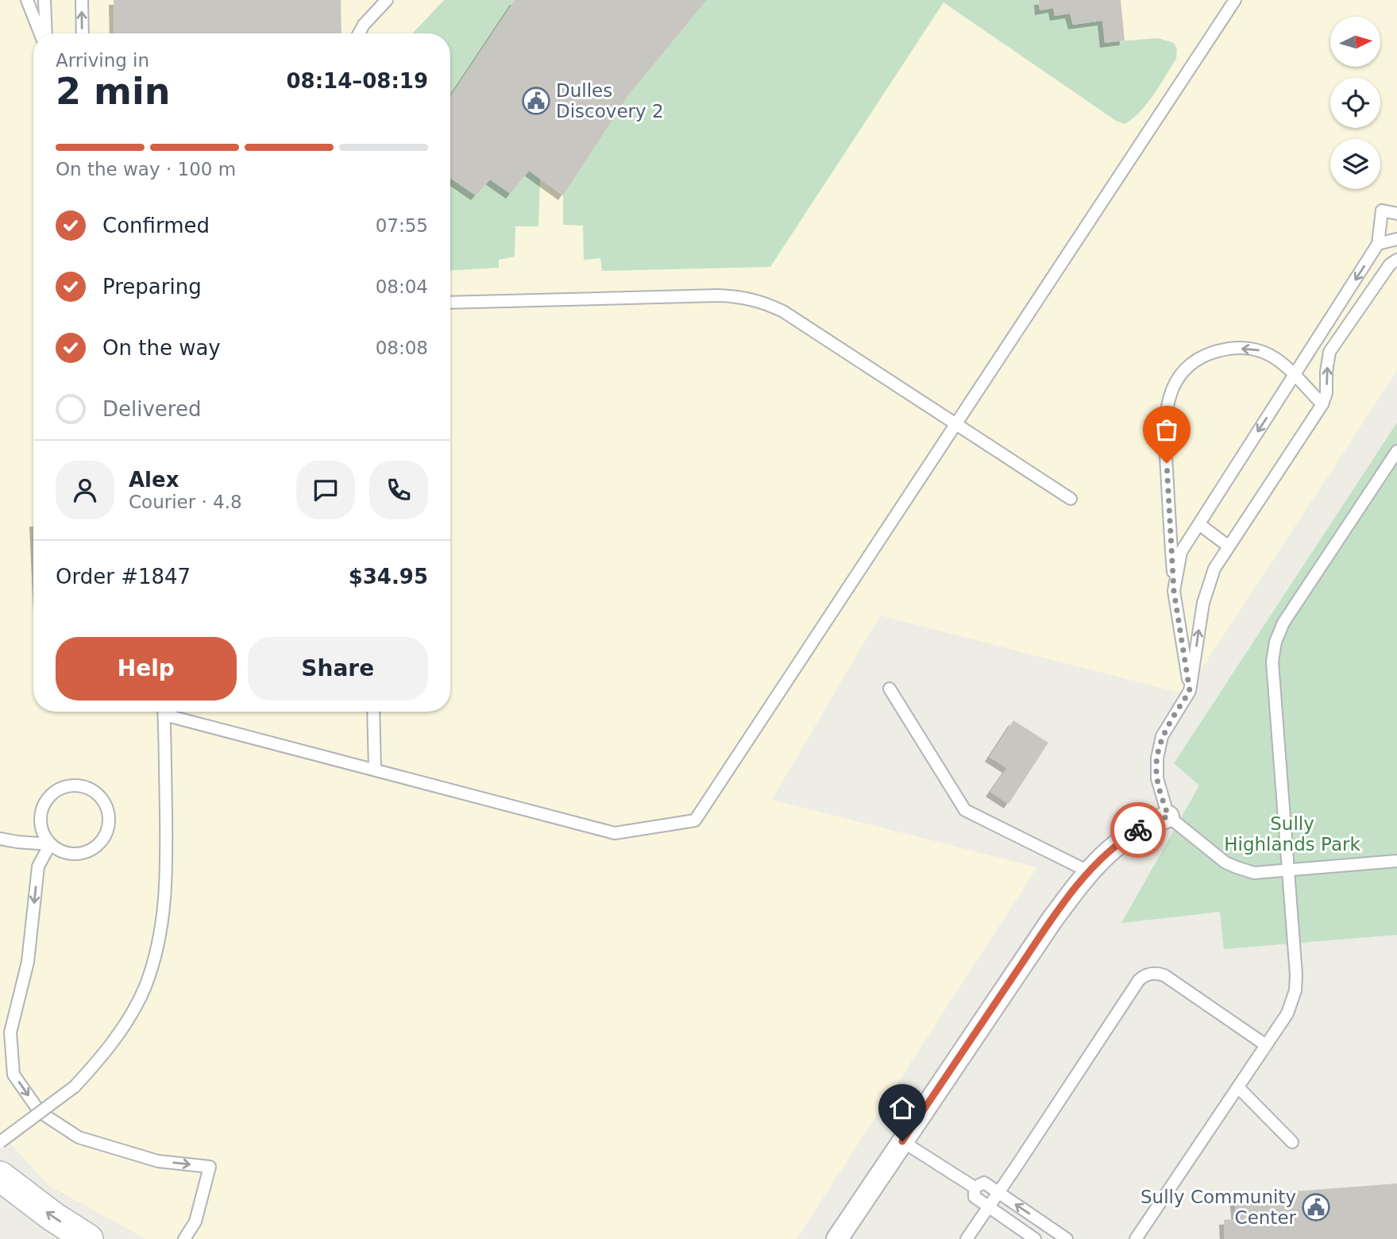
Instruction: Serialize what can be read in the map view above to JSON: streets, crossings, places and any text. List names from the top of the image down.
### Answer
{
  "parks": ["Sully Highlands Park"],
  "places": {
    "public building": ["Dulles Discovery 2", "Sully Community Center"]
  },
  "north": "right",
  "page": {
    "heading": ["2 min", "Arriving in", "08:14–08:19"],
    "panel": [
      "Alex",
      "Courier · 4.8",
      "Order #1847",
      "$34.95"
    ],
    "bar": "On the way · 100 m",
    "list": [
      ["Confirmed", "07:55"],
      ["Preparing", "08:04"],
      ["On the way", "08:08"],
      "Delivered"
    ],
    "buttons": ["Help", "Share"]
  }
}
